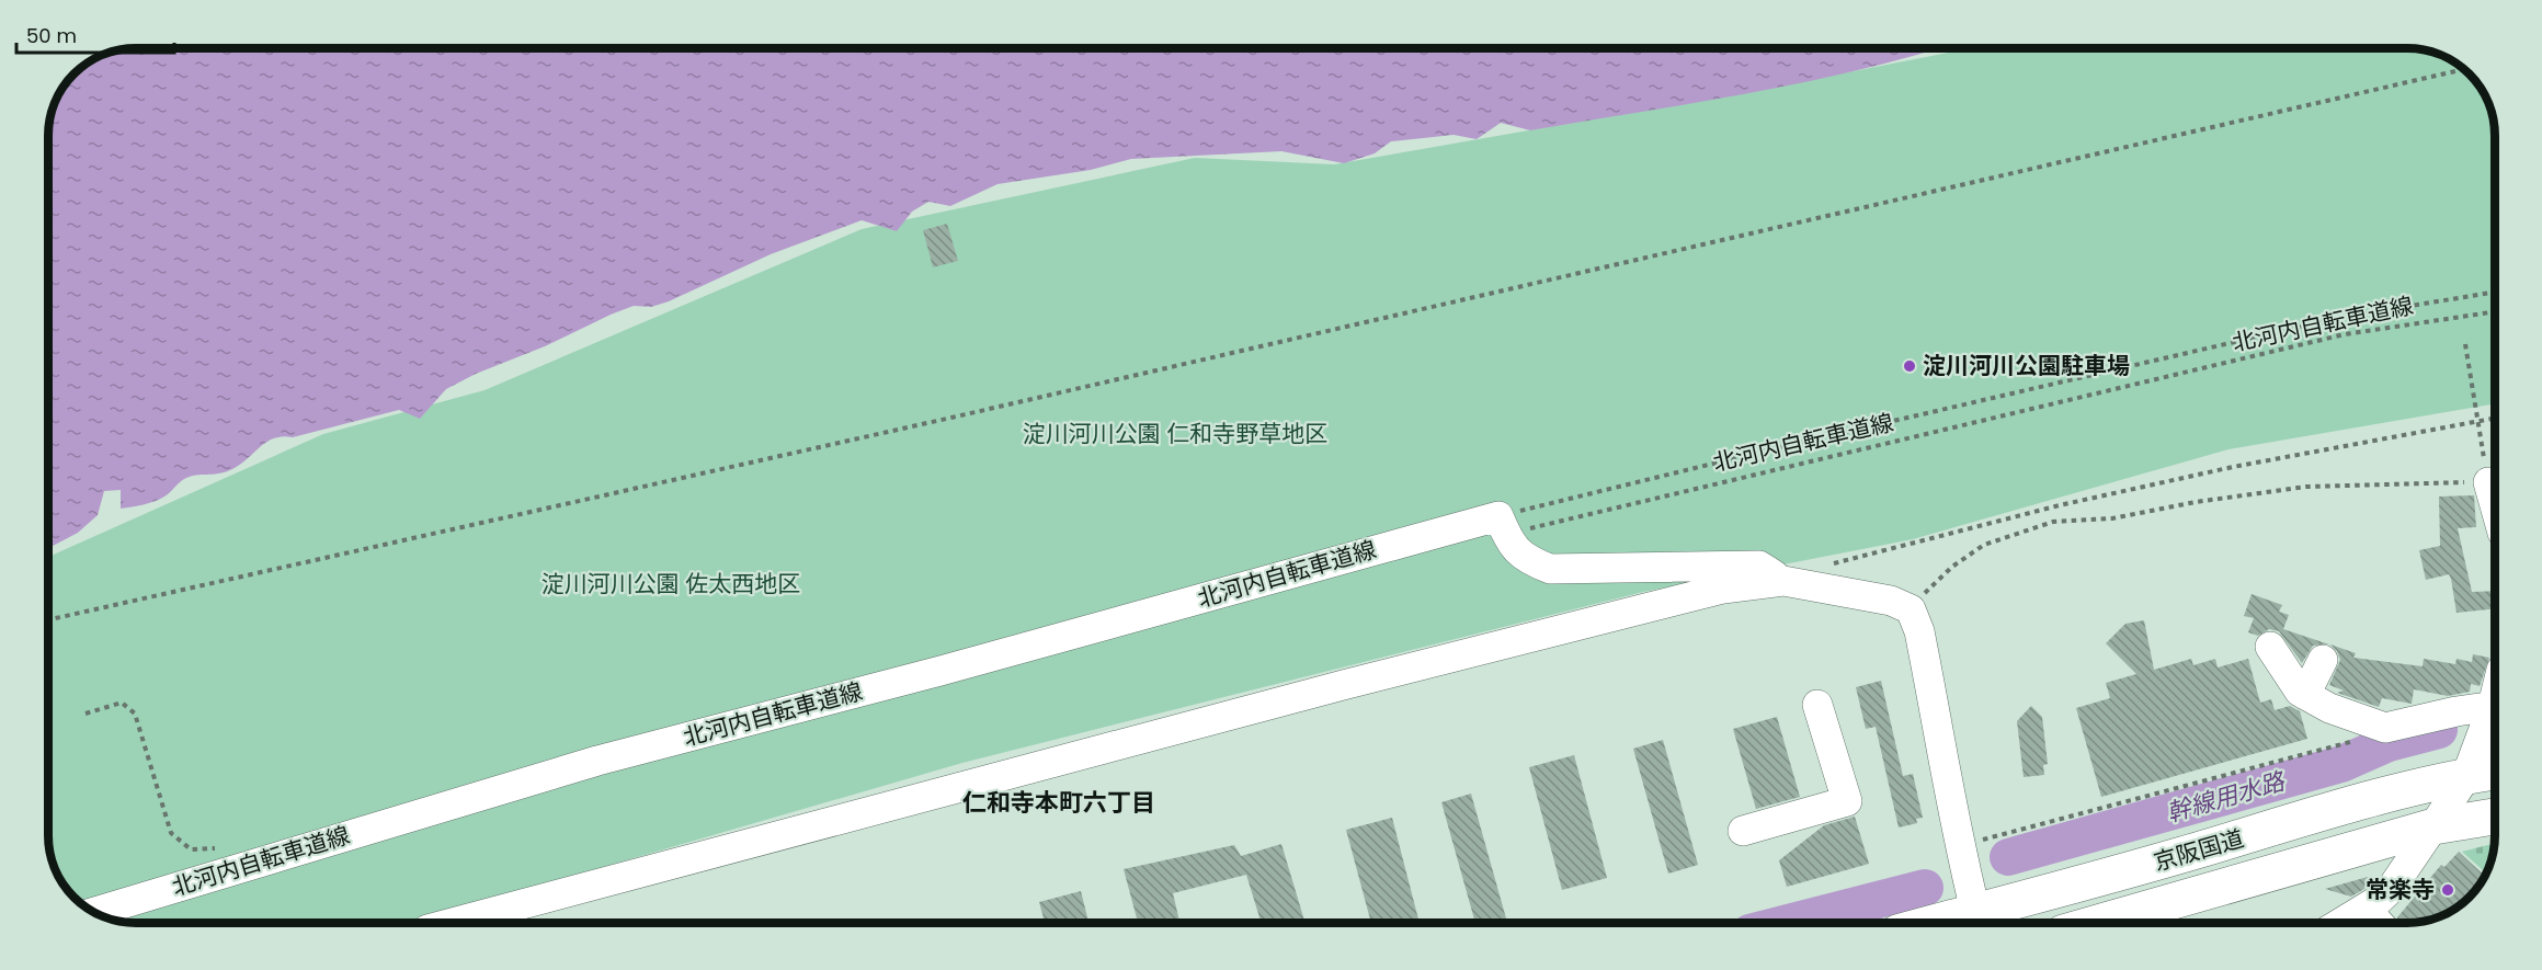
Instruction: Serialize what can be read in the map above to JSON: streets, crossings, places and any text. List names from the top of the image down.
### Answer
{
  "streets": {
    "highway": ["京阪国道"],
    "street": ["北河内自転車道線"]
  },
  "districts": ["仁和寺本町六丁目"],
  "water": ["幹線用水路"],
  "parks": ["淀川河川公園 仁和寺野草地区", "淀川河川公園 佐太西地区"],
  "places": ["淀川河川公園駐車場", "常楽寺"],
  "scale_bar": "50 m"
}
